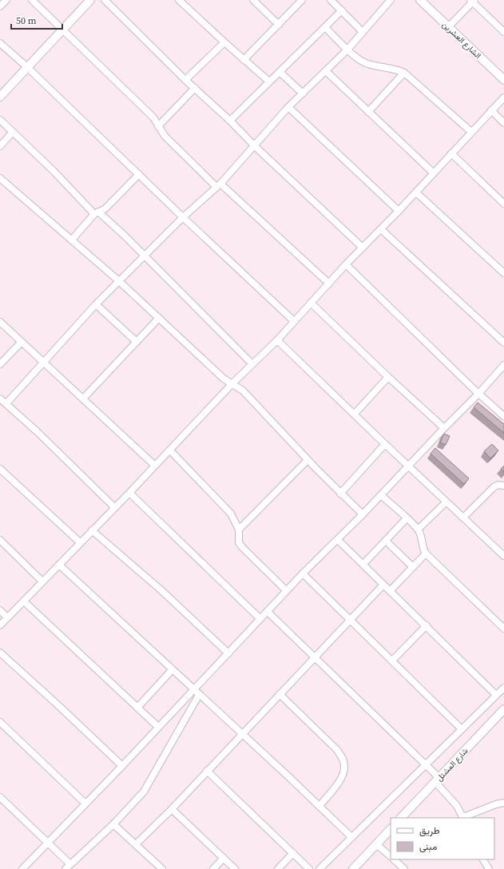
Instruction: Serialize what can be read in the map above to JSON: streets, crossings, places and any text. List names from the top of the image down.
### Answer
{
  "streets": {
    "street": ["الشارع العشرين", "شارع المشتل"]
  },
  "legend": ["طريق", "مبنى"],
  "scale_bar": "50 m"
}
